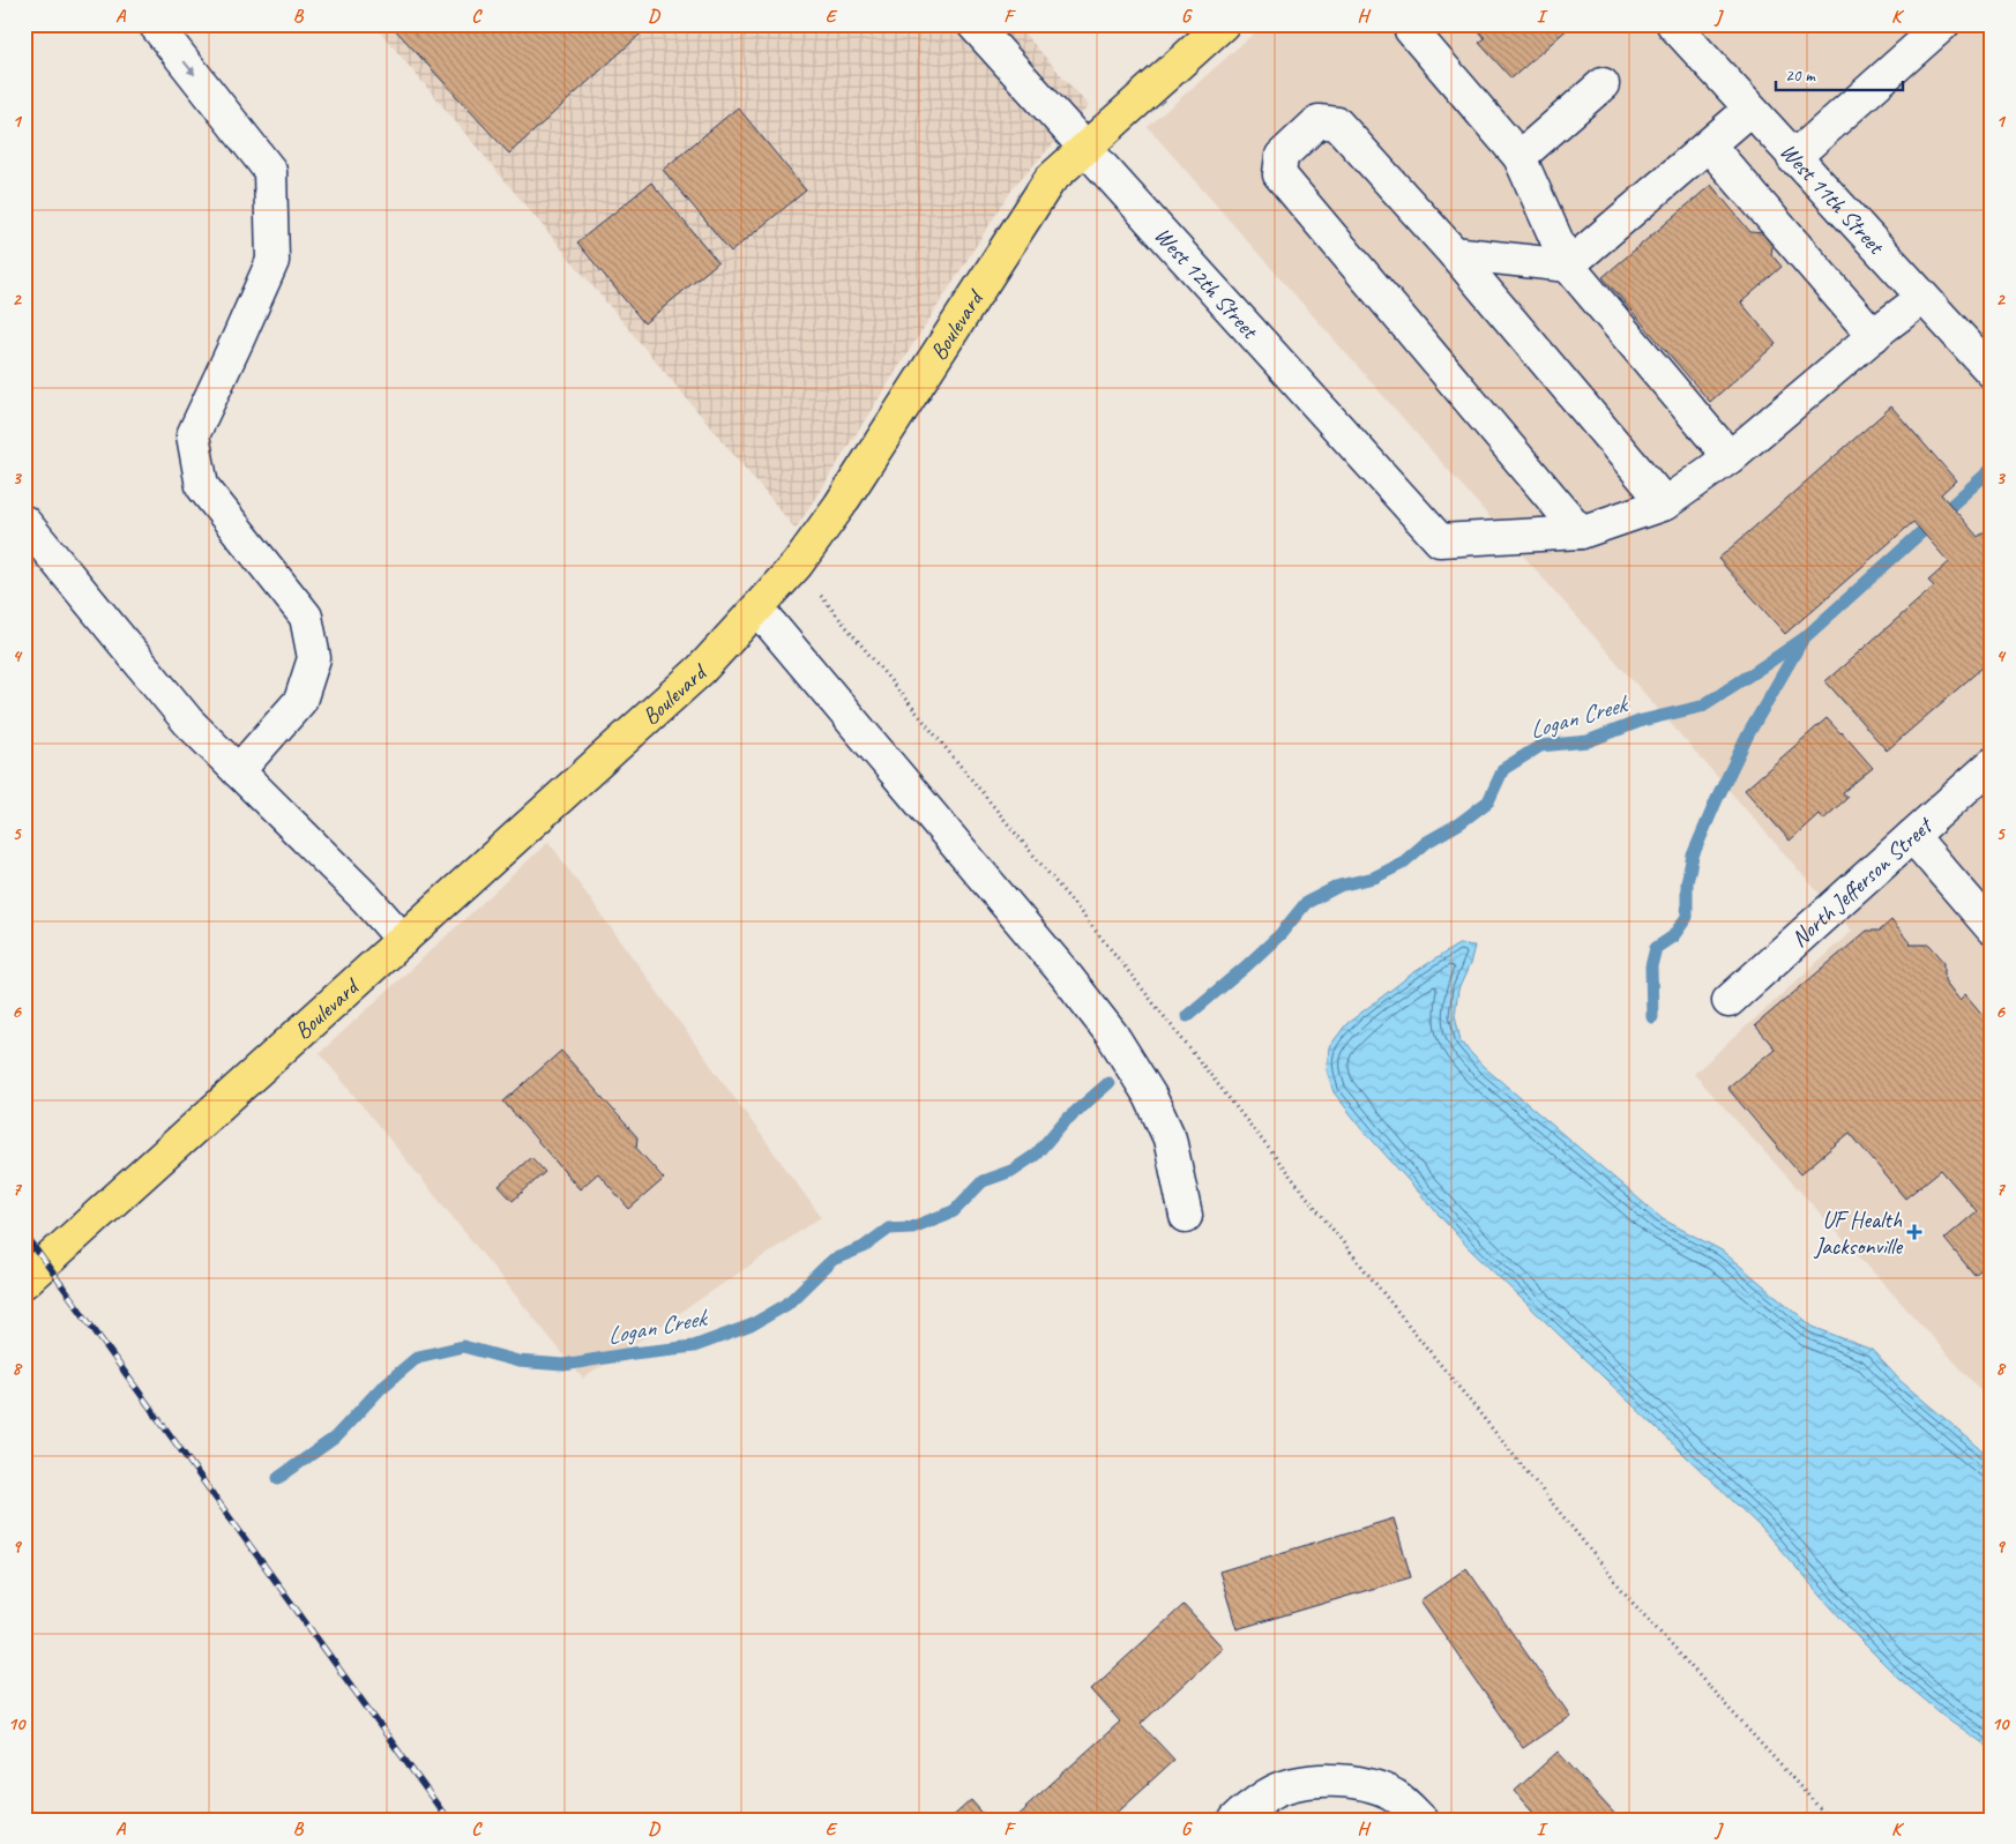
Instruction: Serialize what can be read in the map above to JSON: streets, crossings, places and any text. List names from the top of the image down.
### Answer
{
  "streets": {
    "main road": ["Boulevard"],
    "street": ["West 11th Street", "West 12th Street", "North Jefferson Street"]
  },
  "crossings": [
    ["West 12th Street", "Boulevard"]
  ],
  "water": ["Logan Creek"],
  "places": {
    "health": ["UF Health Jacksonville"]
  },
  "scale_bar": "20 m",
  "grid": {
    "columns": [
      "A",
      "B",
      "C",
      "D",
      "E",
      "F",
      "G",
      "H",
      "I",
      "J",
      "K"
    ],
    "rows": [
      "1",
      "2",
      "3",
      "4",
      "5",
      "6",
      "7",
      "8",
      "9",
      "10"
    ]
  }
}
